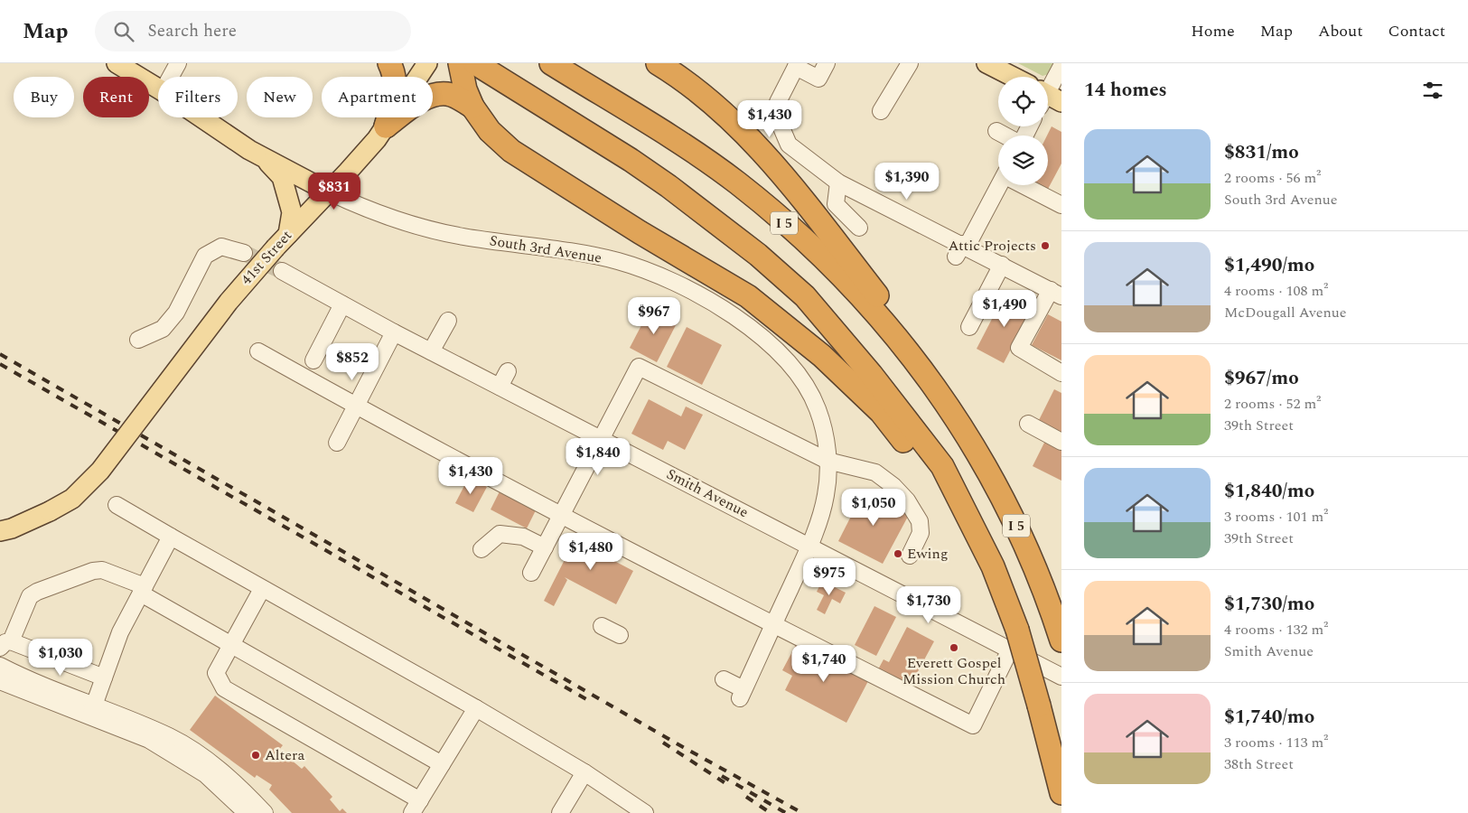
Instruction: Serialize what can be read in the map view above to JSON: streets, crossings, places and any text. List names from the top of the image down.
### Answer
{
  "streets": {
    "highway": ["I 5"],
    "main road": ["41st Street"],
    "street": ["South 3rd Avenue", "Smith Avenue"]
  },
  "crossings": [
    ["I 5", "Smith Avenue"],
    ["South 3rd Avenue", "41st Street"],
    ["South 3rd Avenue", "Smith Avenue"]
  ],
  "places": [
    "Attic Projects",
    "Ewing",
    "Everett Gospel Mission Church",
    "Altera"
  ],
  "page": {
    "header": "Map",
    "search": "Search here",
    "nav": [
      "Home",
      "Map",
      "About",
      "Contact"
    ],
    "heading": "14 homes",
    "chip": [
      "Buy",
      "Rent",
      "Filters",
      "New",
      "Apartment"
    ],
    "price": [
      "$1,430",
      "$1,390",
      "$831",
      "$1,490",
      "$967",
      "$852",
      "$1,840",
      "$1,430",
      "$1,050",
      "$1,480",
      "$975",
      "$1,730",
      "$1,030",
      "$1,740"
    ],
    "list": [
      {
        "name": "$831/mo",
        "note": "2 rooms · 56 m² · South 3rd Avenue"
      },
      {
        "name": "$1,490/mo",
        "note": "4 rooms · 108 m² · McDougall Avenue"
      },
      {
        "name": "$967/mo",
        "note": "2 rooms · 52 m² · 39th Street"
      },
      {
        "name": "$1,840/mo",
        "note": "3 rooms · 101 m² · 39th Street"
      },
      {
        "name": "$1,730/mo",
        "note": "4 rooms · 132 m² · Smith Avenue"
      },
      {
        "name": "$1,740/mo",
        "note": "3 rooms · 113 m² · 38th Street"
      }
    ]
  }
}
